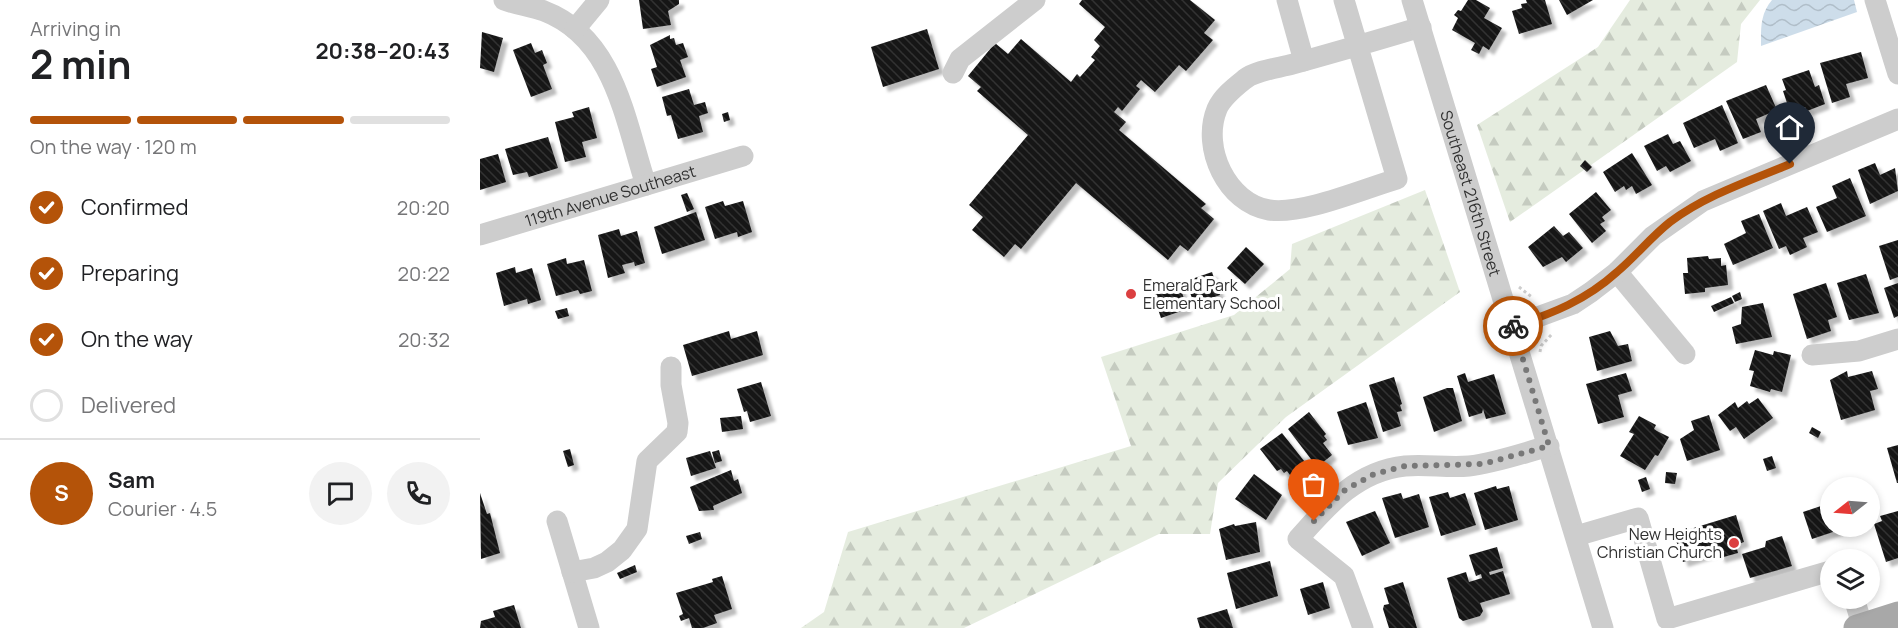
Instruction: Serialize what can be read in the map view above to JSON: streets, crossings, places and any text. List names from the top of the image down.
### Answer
{
  "streets": {
    "street": ["Southeast 216th Street", "119th Avenue Southeast"]
  },
  "places": ["Emerald Park Elementary School", "New Heights Christian Church"],
  "north": "left",
  "page": {
    "heading": ["2 min", "Arriving in", "20:38–20:43"],
    "panel": ["Sam", "Courier · 4.5"],
    "bar": "On the way · 120 m",
    "list": [
      ["Confirmed", "20:20"],
      ["Preparing", "20:22"],
      ["On the way", "20:32"],
      "Delivered"
    ],
    "round": "S"
  }
}
